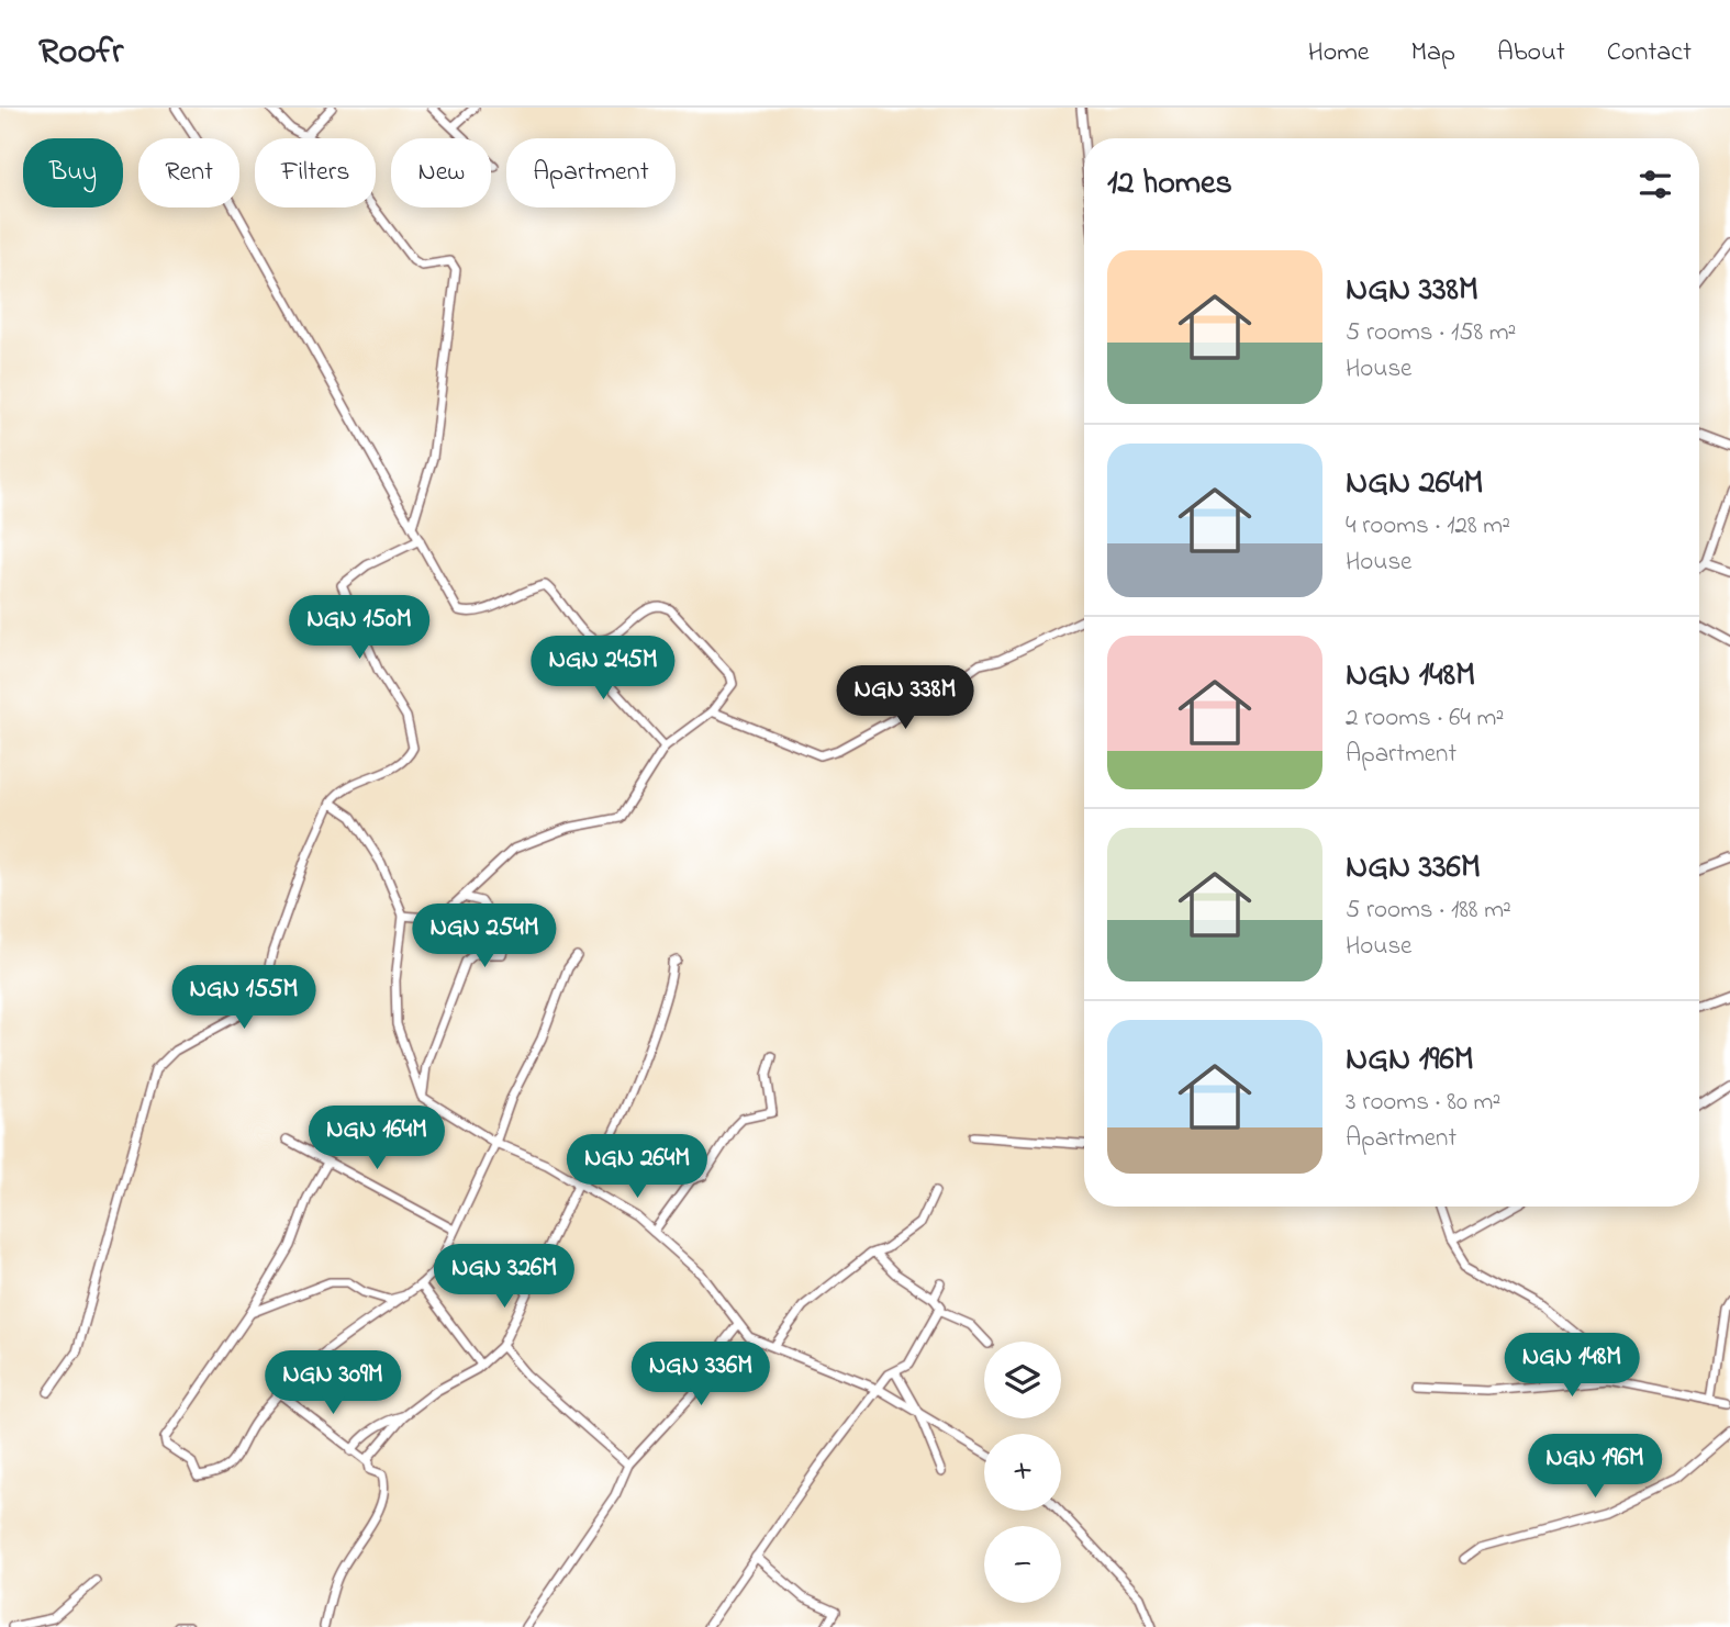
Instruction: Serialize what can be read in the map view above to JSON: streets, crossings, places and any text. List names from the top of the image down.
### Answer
{
  "page": {
    "header": "Roofr",
    "nav": [
      "Home",
      "Map",
      "About",
      "Contact"
    ],
    "chip": [
      "Buy",
      "Rent",
      "Filters",
      "New",
      "Apartment"
    ],
    "heading": "12 homes",
    "list": [
      {
        "name": "NGN 338M",
        "note": "5 rooms · 158 m² · House"
      },
      {
        "name": "NGN 264M",
        "note": "4 rooms · 128 m² · House"
      },
      {
        "name": "NGN 148M",
        "note": "2 rooms · 64 m² · Apartment"
      },
      {
        "name": "NGN 336M",
        "note": "5 rooms · 188 m² · House"
      },
      {
        "name": "NGN 196M",
        "note": "3 rooms · 80 m² · Apartment"
      }
    ],
    "price": [
      "NGN 150M",
      "NGN 245M",
      "NGN 338M",
      "NGN 254M",
      "NGN 155M",
      "NGN 164M",
      "NGN 264M",
      "NGN 326M",
      "NGN 148M",
      "NGN 336M",
      "NGN 309M",
      "NGN 196M"
    ],
    "map_buttons": ["+", "−"]
  }
}
